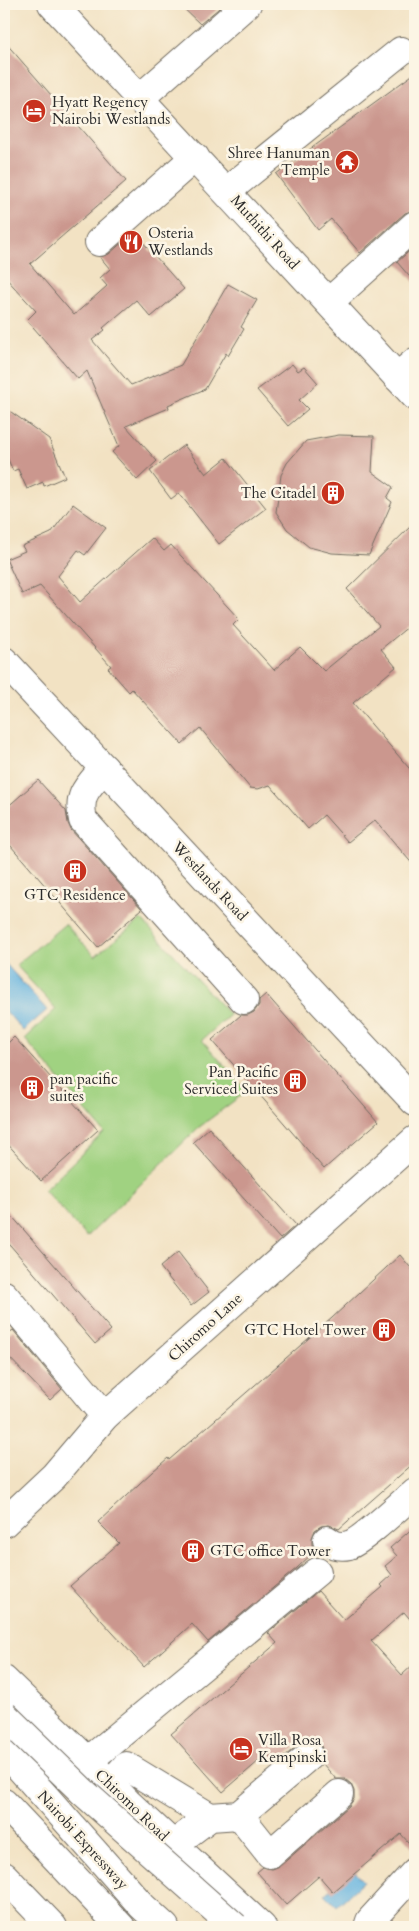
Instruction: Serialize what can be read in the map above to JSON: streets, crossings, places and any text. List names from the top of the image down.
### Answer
{
  "streets": {
    "main road": [
      "Muthithi Road",
      "Westlands Road",
      "Chiromo Lane",
      "Chiromo Road",
      "Nairobi Expressway"
    ]
  },
  "places": {
    "hotel": ["Hyatt Regency Nairobi Westlands", "Villa Rosa Kempinski"],
    "temple": ["Shree Hanuman Temple"],
    "restaurant": ["Osteria Westlands"],
    "building": [
      "The Citadel",
      "GTC Residence",
      "Pan Pacific Serviced Suites",
      "pan pacific suites",
      "GTC Hotel Tower",
      "GTC office Tower"
    ]
  }
}
